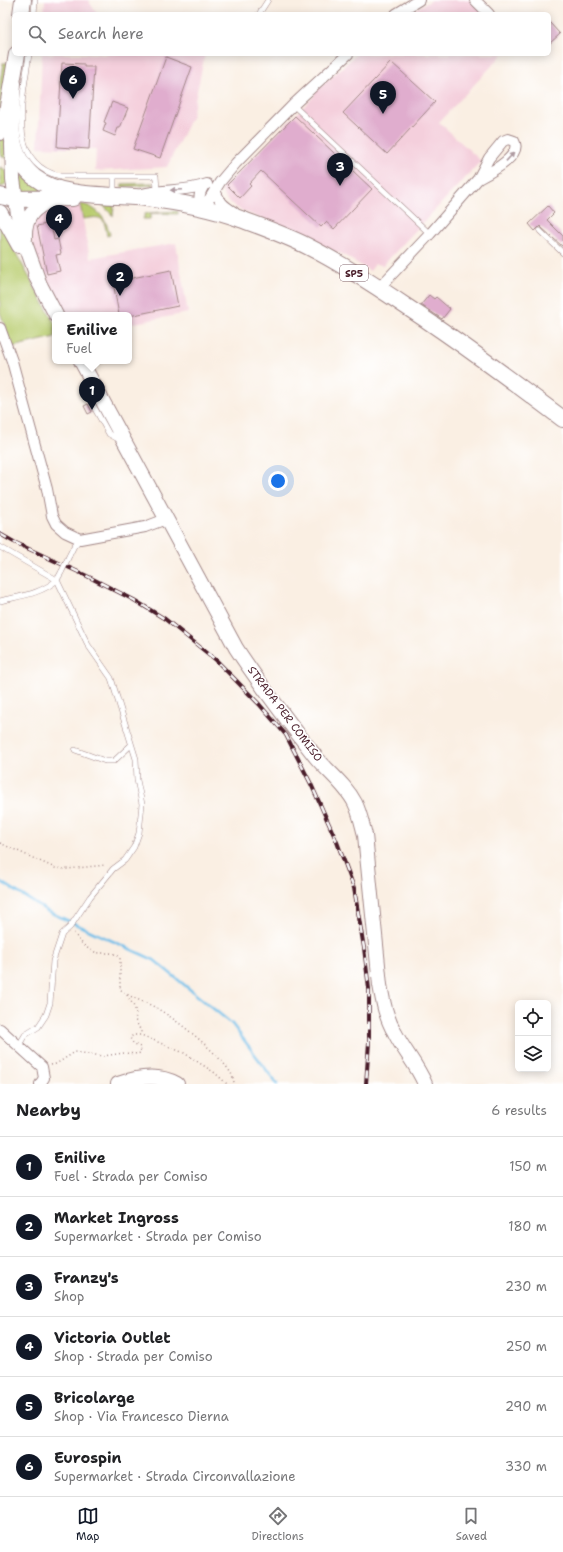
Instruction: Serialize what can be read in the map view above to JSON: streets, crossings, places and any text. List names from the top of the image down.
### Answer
{
  "streets": {
    "main road": ["SP5", "STRADA PER COMISO"]
  },
  "page": {
    "search": "Search here",
    "pins": [
      "6",
      "5",
      "3",
      "4",
      "2",
      "1"
    ],
    "popup": ["Enilive", "Fuel"],
    "heading": ["Nearby", "6 results"],
    "list": [
      {
        "mark": "1",
        "name": "Enilive",
        "note": "Fuel · Strada per Comiso",
        "value": "150 m"
      },
      {
        "mark": "2",
        "name": "Market Ingross",
        "note": "Supermarket · Strada per Comiso",
        "value": "180 m"
      },
      {
        "mark": "3",
        "name": "Franzy's",
        "note": "Shop",
        "value": "230 m"
      },
      {
        "mark": "4",
        "name": "Victoria Outlet",
        "note": "Shop · Strada per Comiso",
        "value": "250 m"
      },
      {
        "mark": "5",
        "name": "Bricolarge",
        "note": "Shop · Via Francesco Dierna",
        "value": "290 m"
      },
      {
        "mark": "6",
        "name": "Eurospin",
        "note": "Supermarket · Strada Circonvallazione",
        "value": "330 m"
      }
    ],
    "nav": ["Map", "Directions", "Saved"]
  }
}
